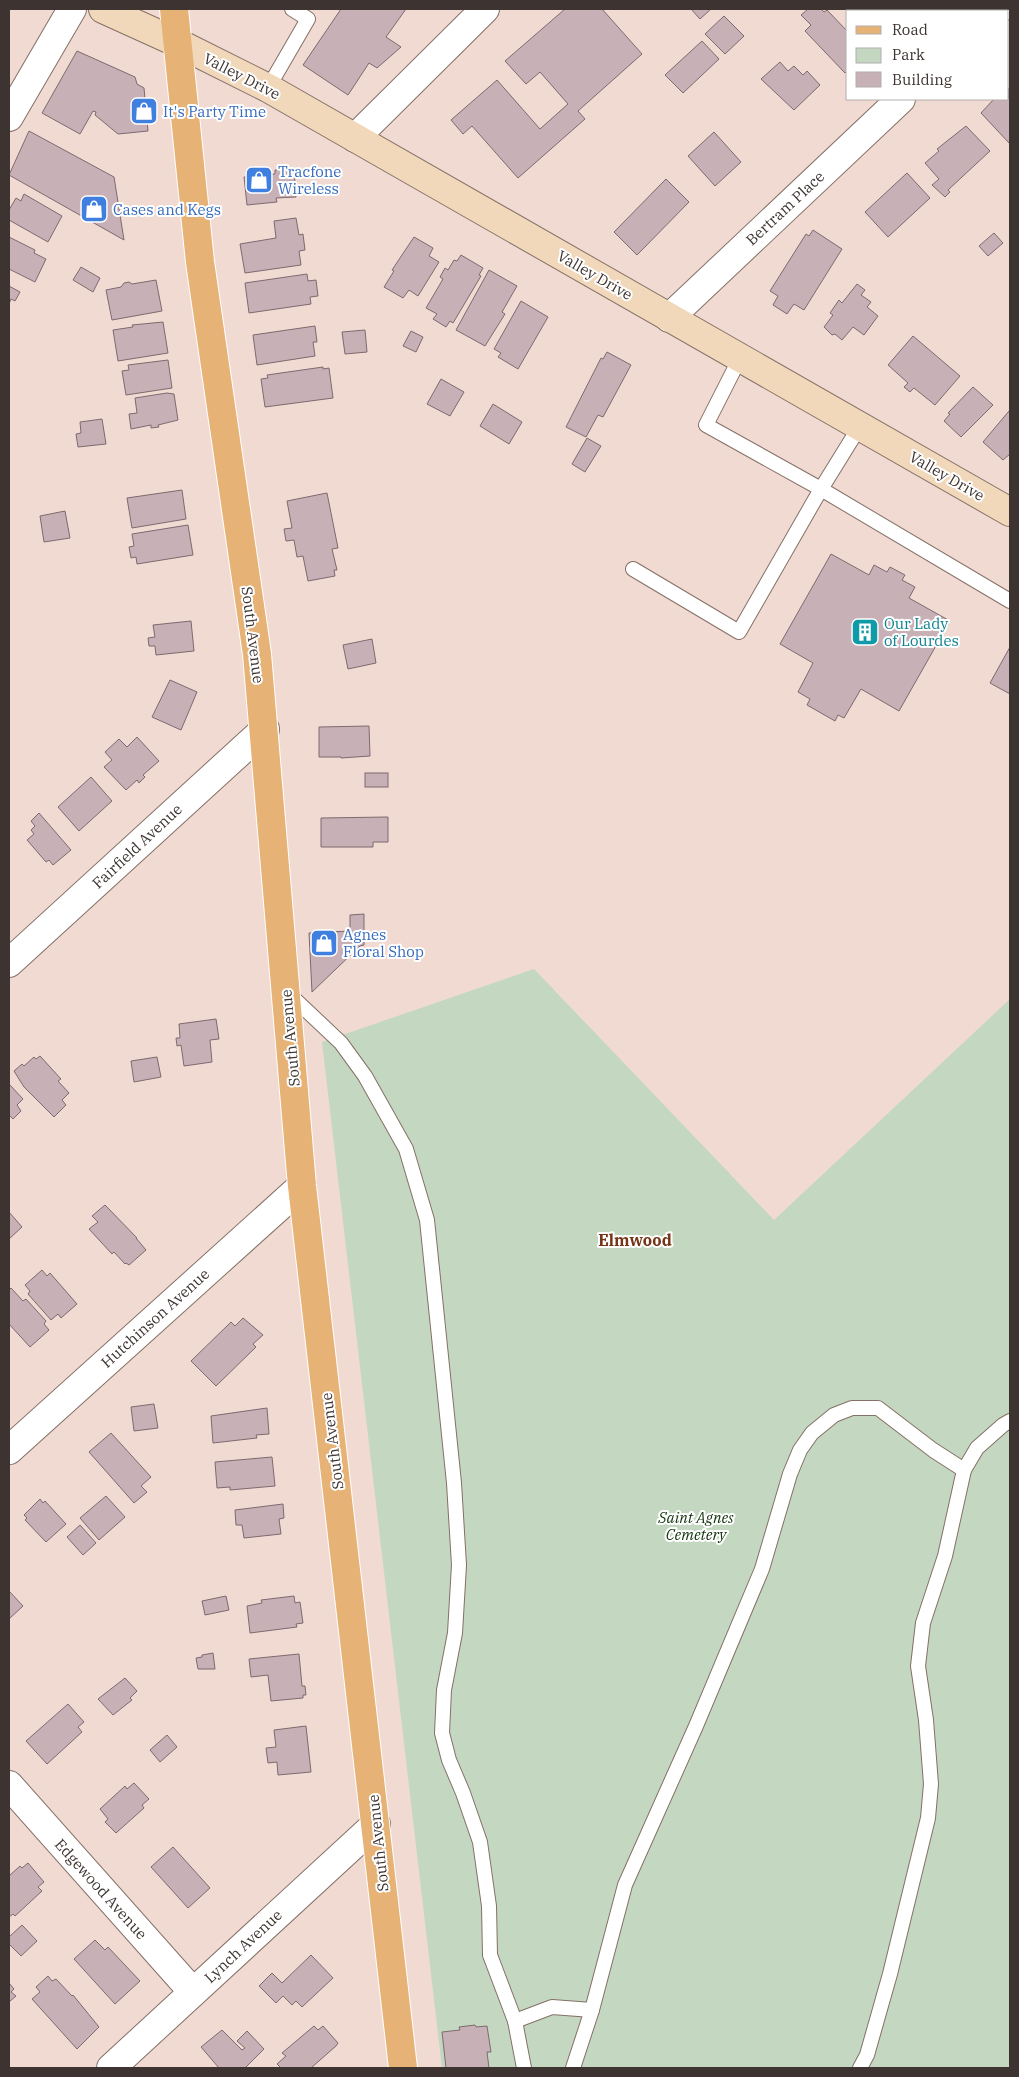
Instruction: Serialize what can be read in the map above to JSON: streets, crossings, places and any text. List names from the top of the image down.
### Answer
{
  "streets": {
    "main road": ["Valley Drive", "South Avenue"],
    "street": [
      "Bertram Place",
      "Fairfield Avenue",
      "Hutchinson Avenue",
      "Edgewood Avenue",
      "Lynch Avenue"
    ]
  },
  "crossings": [
    ["Valley Drive", "Bertram Place"],
    ["Valley Drive", "South Avenue"],
    ["South Avenue", "Fairfield Avenue"],
    ["South Avenue", "Hutchinson Avenue"],
    ["South Avenue", "Lynch Avenue"],
    ["Edgewood Avenue", "Lynch Avenue"]
  ],
  "districts": ["Elmwood"],
  "parks": ["Saint Agnes Cemetery"],
  "places": {
    "shop": [
      "It's Party Time",
      "Tracfone Wireless",
      "Cases and Kegs",
      "Agnes Floral Shop"
    ],
    "building": ["Our Lady of Lourdes"]
  },
  "legend": ["Road", "Park", "Building"]
}
